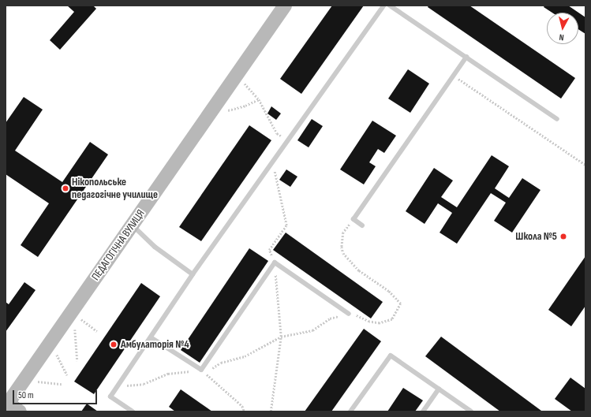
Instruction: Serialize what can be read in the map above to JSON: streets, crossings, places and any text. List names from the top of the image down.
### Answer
{
  "streets": {
    "main road": ["ПЕДАГОГІЧНА ВУЛИЦЯ"]
  },
  "places": ["Нікопольське педагогічне училище", "Школа №5", "Амбулаторія №4"],
  "scale_bar": "50 m",
  "north": "bottom"
}
